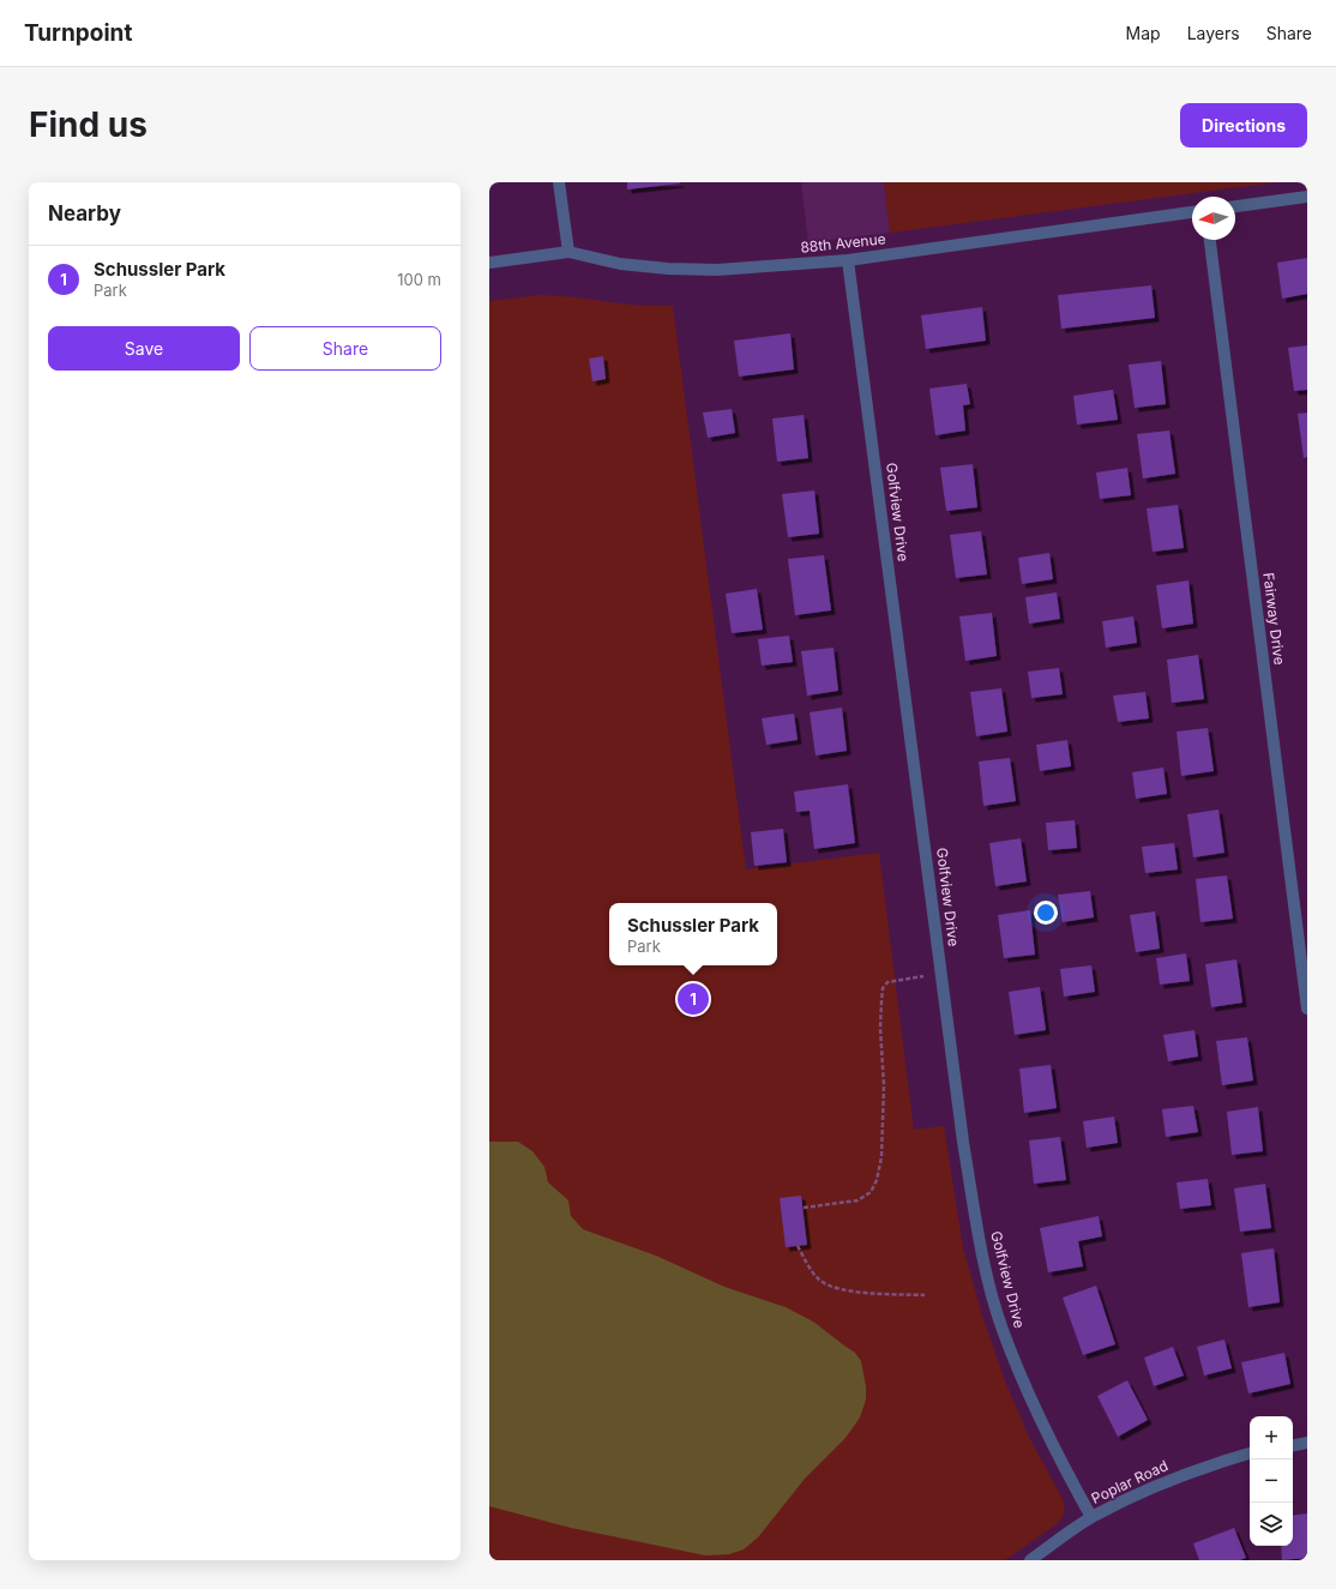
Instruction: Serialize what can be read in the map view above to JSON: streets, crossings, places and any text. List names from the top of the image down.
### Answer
{
  "streets": {
    "street": [
      "88th Avenue",
      "Golfview Drive",
      "Fairway Drive",
      "Poplar Road"
    ]
  },
  "crossings": [
    ["88th Avenue", "Golfview Drive"],
    ["Golfview Drive", "Poplar Road"]
  ],
  "north": "left",
  "page": {
    "header": "Turnpoint",
    "nav": ["Map", "Layers", "Share"],
    "buttons": [
      "Directions",
      ["Save", "Share"]
    ],
    "title": "Find us",
    "heading": "Nearby",
    "list": [
      {
        "mark": "1",
        "name": "Schussler Park",
        "note": "Park",
        "value": "100 m"
      }
    ],
    "popup": ["Schussler Park", "Park"],
    "pins": "1",
    "map_buttons": ["+", "−"]
  }
}
